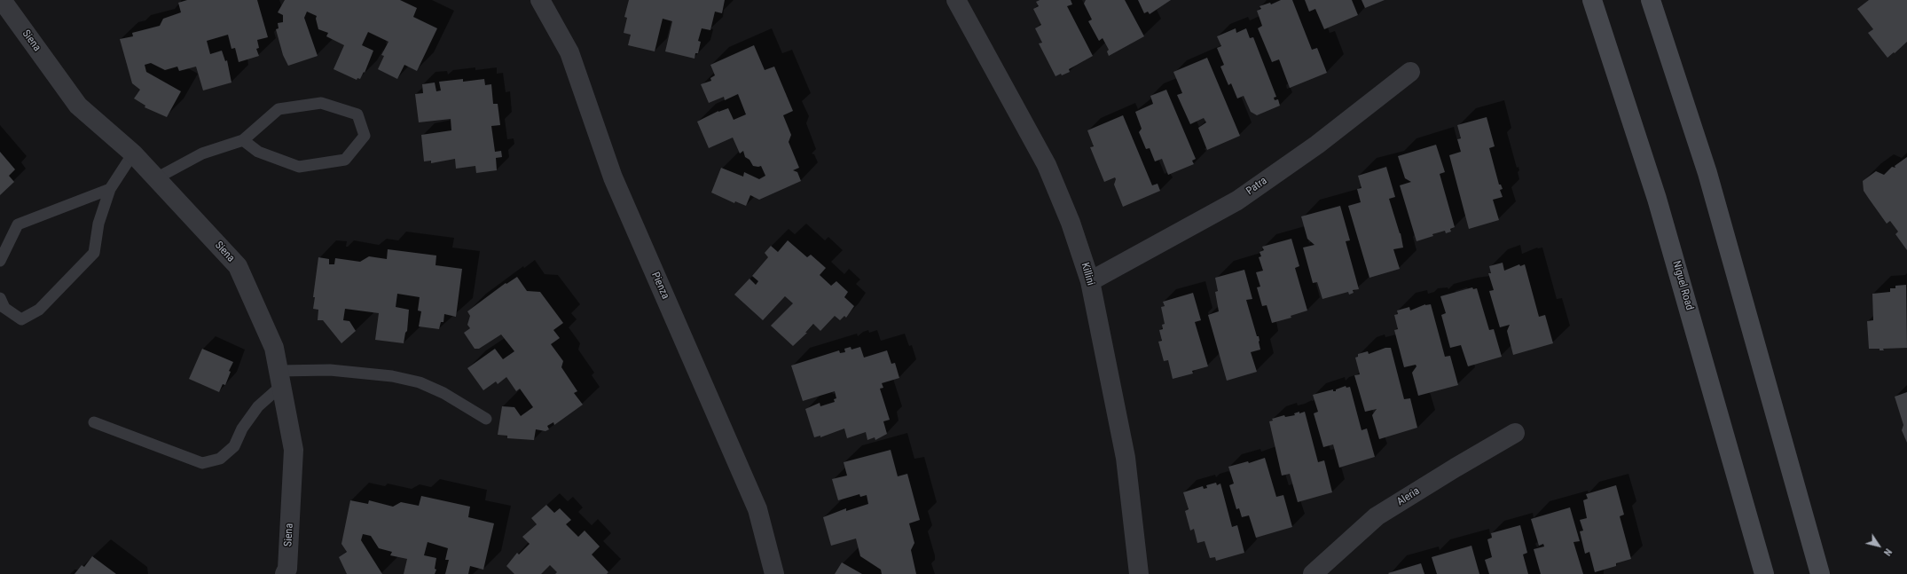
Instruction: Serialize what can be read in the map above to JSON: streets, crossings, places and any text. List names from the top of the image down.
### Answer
{
  "streets": {
    "main road": ["Niguel Road"],
    "street": [
      "Siena",
      "Patra",
      "Killini",
      "Pienza",
      "Aleria"
    ]
  },
  "crossings": [
    ["Patra", "Killini"]
  ],
  "north": "bottom right"
}
